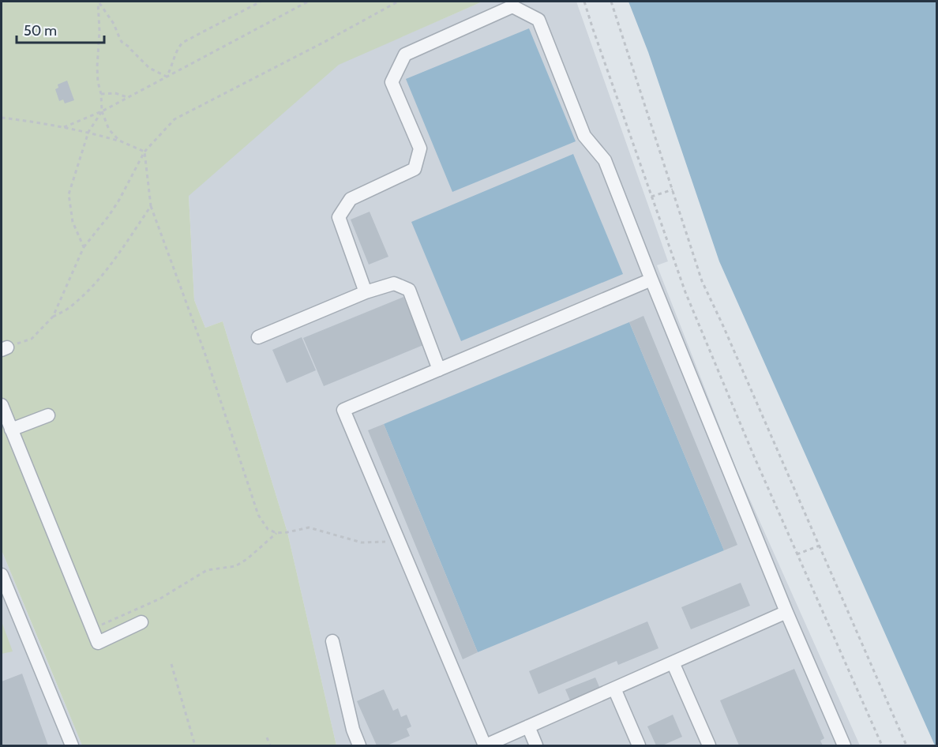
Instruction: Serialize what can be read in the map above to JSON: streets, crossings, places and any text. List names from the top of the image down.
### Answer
{
  "scale_bar": "50 m"
}
